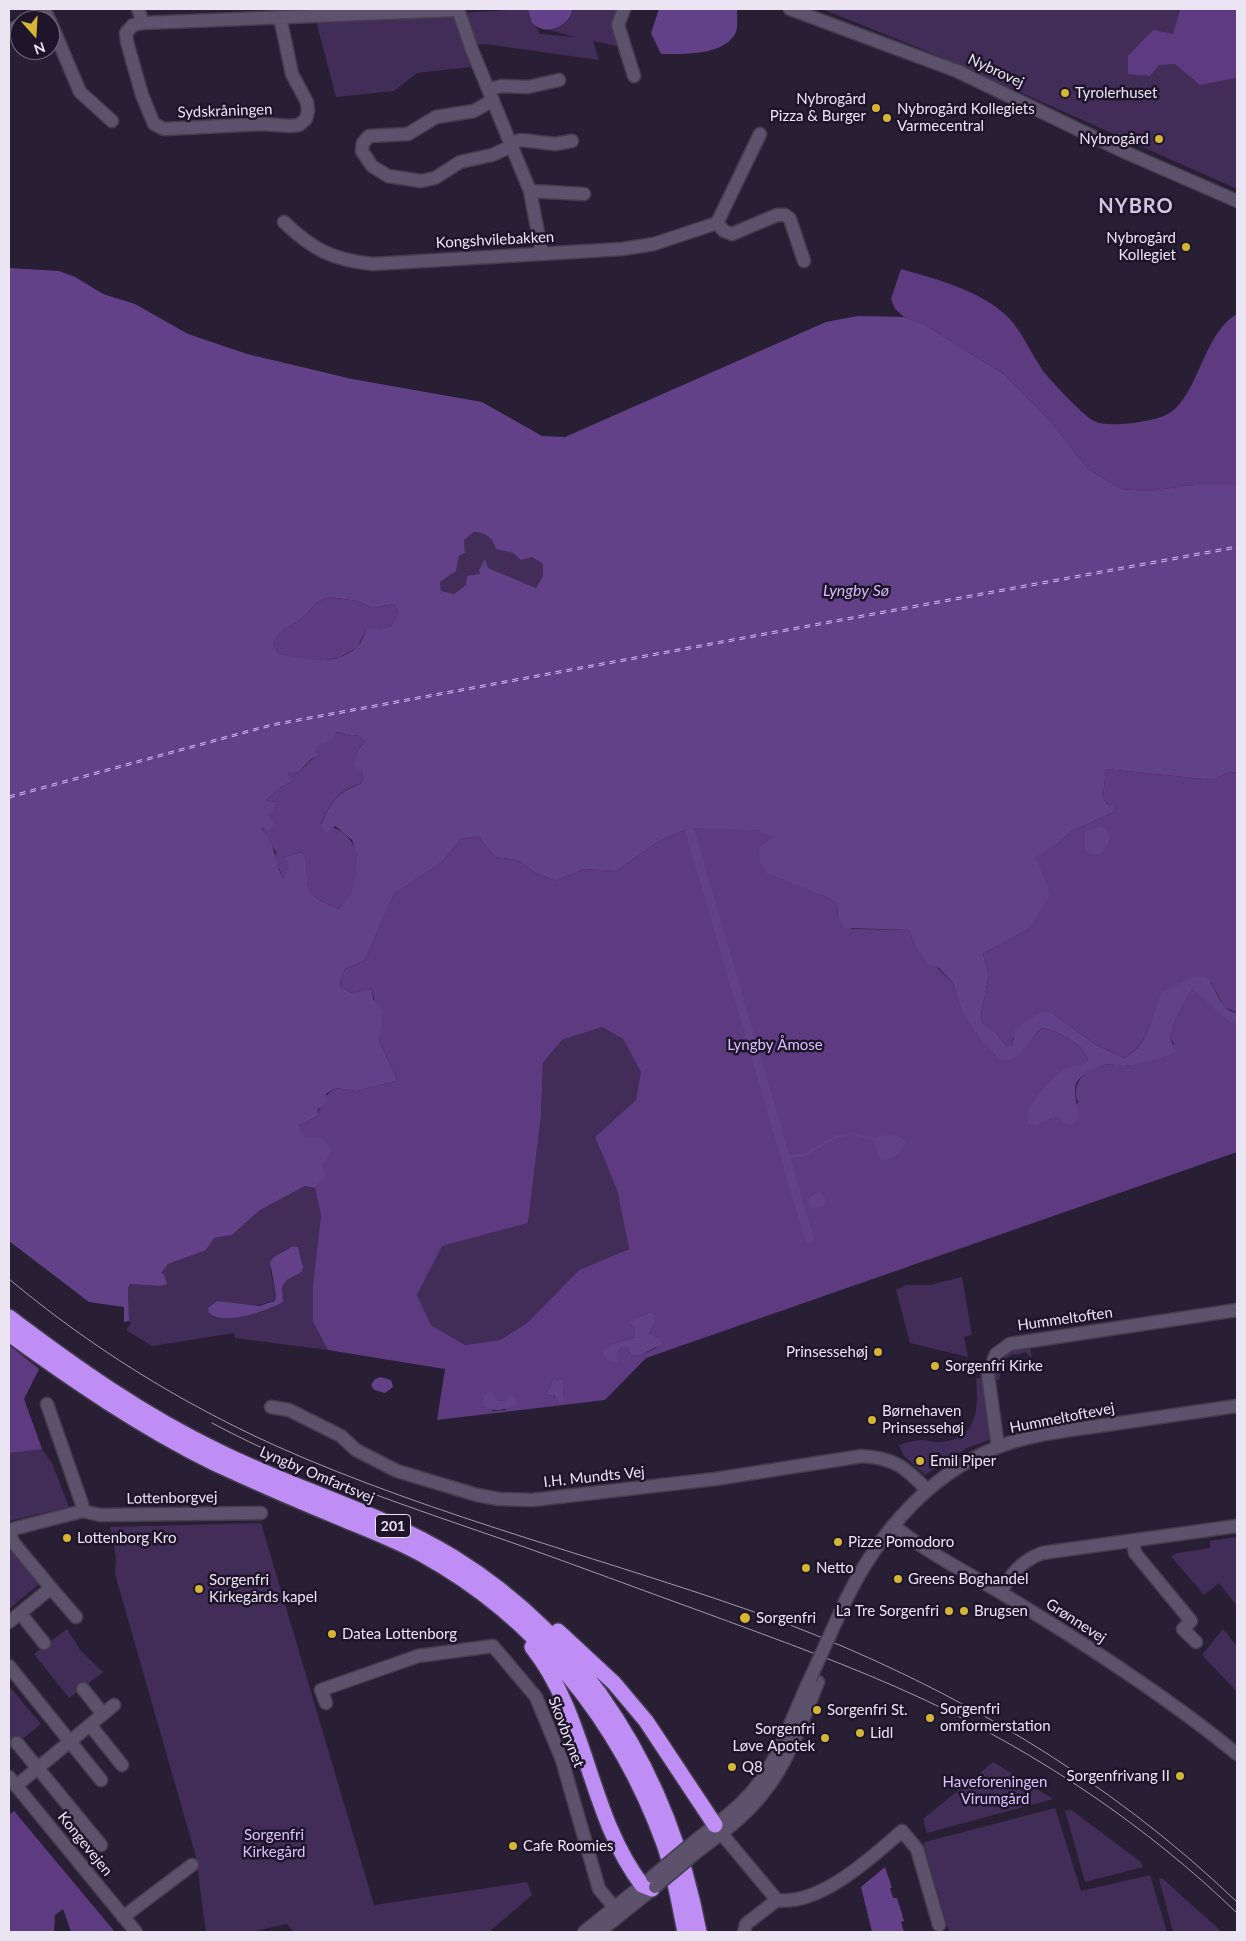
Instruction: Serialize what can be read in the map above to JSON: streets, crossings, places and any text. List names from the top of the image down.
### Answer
{
  "streets": {
    "highway": ["Lyngby Omfartsvej", "201"],
    "street": [
      "Nybrovej",
      "Sydskråningen",
      "Kongshvilebakken",
      "Hummeltoften",
      "Hummeltoftevej",
      "I.H. Mundts Vej",
      "Lottenborgvej",
      "Grønnevej",
      "Skovbrynet",
      "Kongevejen"
    ]
  },
  "crossings": [
    ["Hummeltoften", "Hummeltoftevej"],
    ["Hummeltoftevej", "I.H. Mundts Vej"],
    ["Hummeltoftevej", "Grønnevej"]
  ],
  "districts": ["NYBRO"],
  "water": ["Lyngby Sø"],
  "parks": ["Lyngby Åmose", "Haveforeningen Virumgård", "Sorgenfri Kirkegård"],
  "places": [
    "Tyrolerhuset",
    "Nybrogård Pizza & Burger",
    "Nybrogård Kollegiets Varmecentral",
    "Nybrogård",
    "Nybrogård Kollegiet",
    "Prinsessehøj",
    "Sorgenfri Kirke",
    "Børnehaven Prinsessehøj",
    "Emil Piper",
    "Lottenborg Kro",
    "Pizze Pomodoro",
    "Netto",
    "Greens Boghandel",
    "Sorgenfri Kirkegårds kapel",
    "La Tre Sorgenfri",
    "Brugsen",
    "Sorgenfri",
    "Datea Lottenborg",
    "Sorgenfri St.",
    "Sorgenfri omformerstation",
    "Lidl",
    "Sorgenfri Løve Apotek",
    "Q8",
    "Sorgenfrivang II",
    "Cafe Roomies"
  ],
  "north": "bottom"
}
